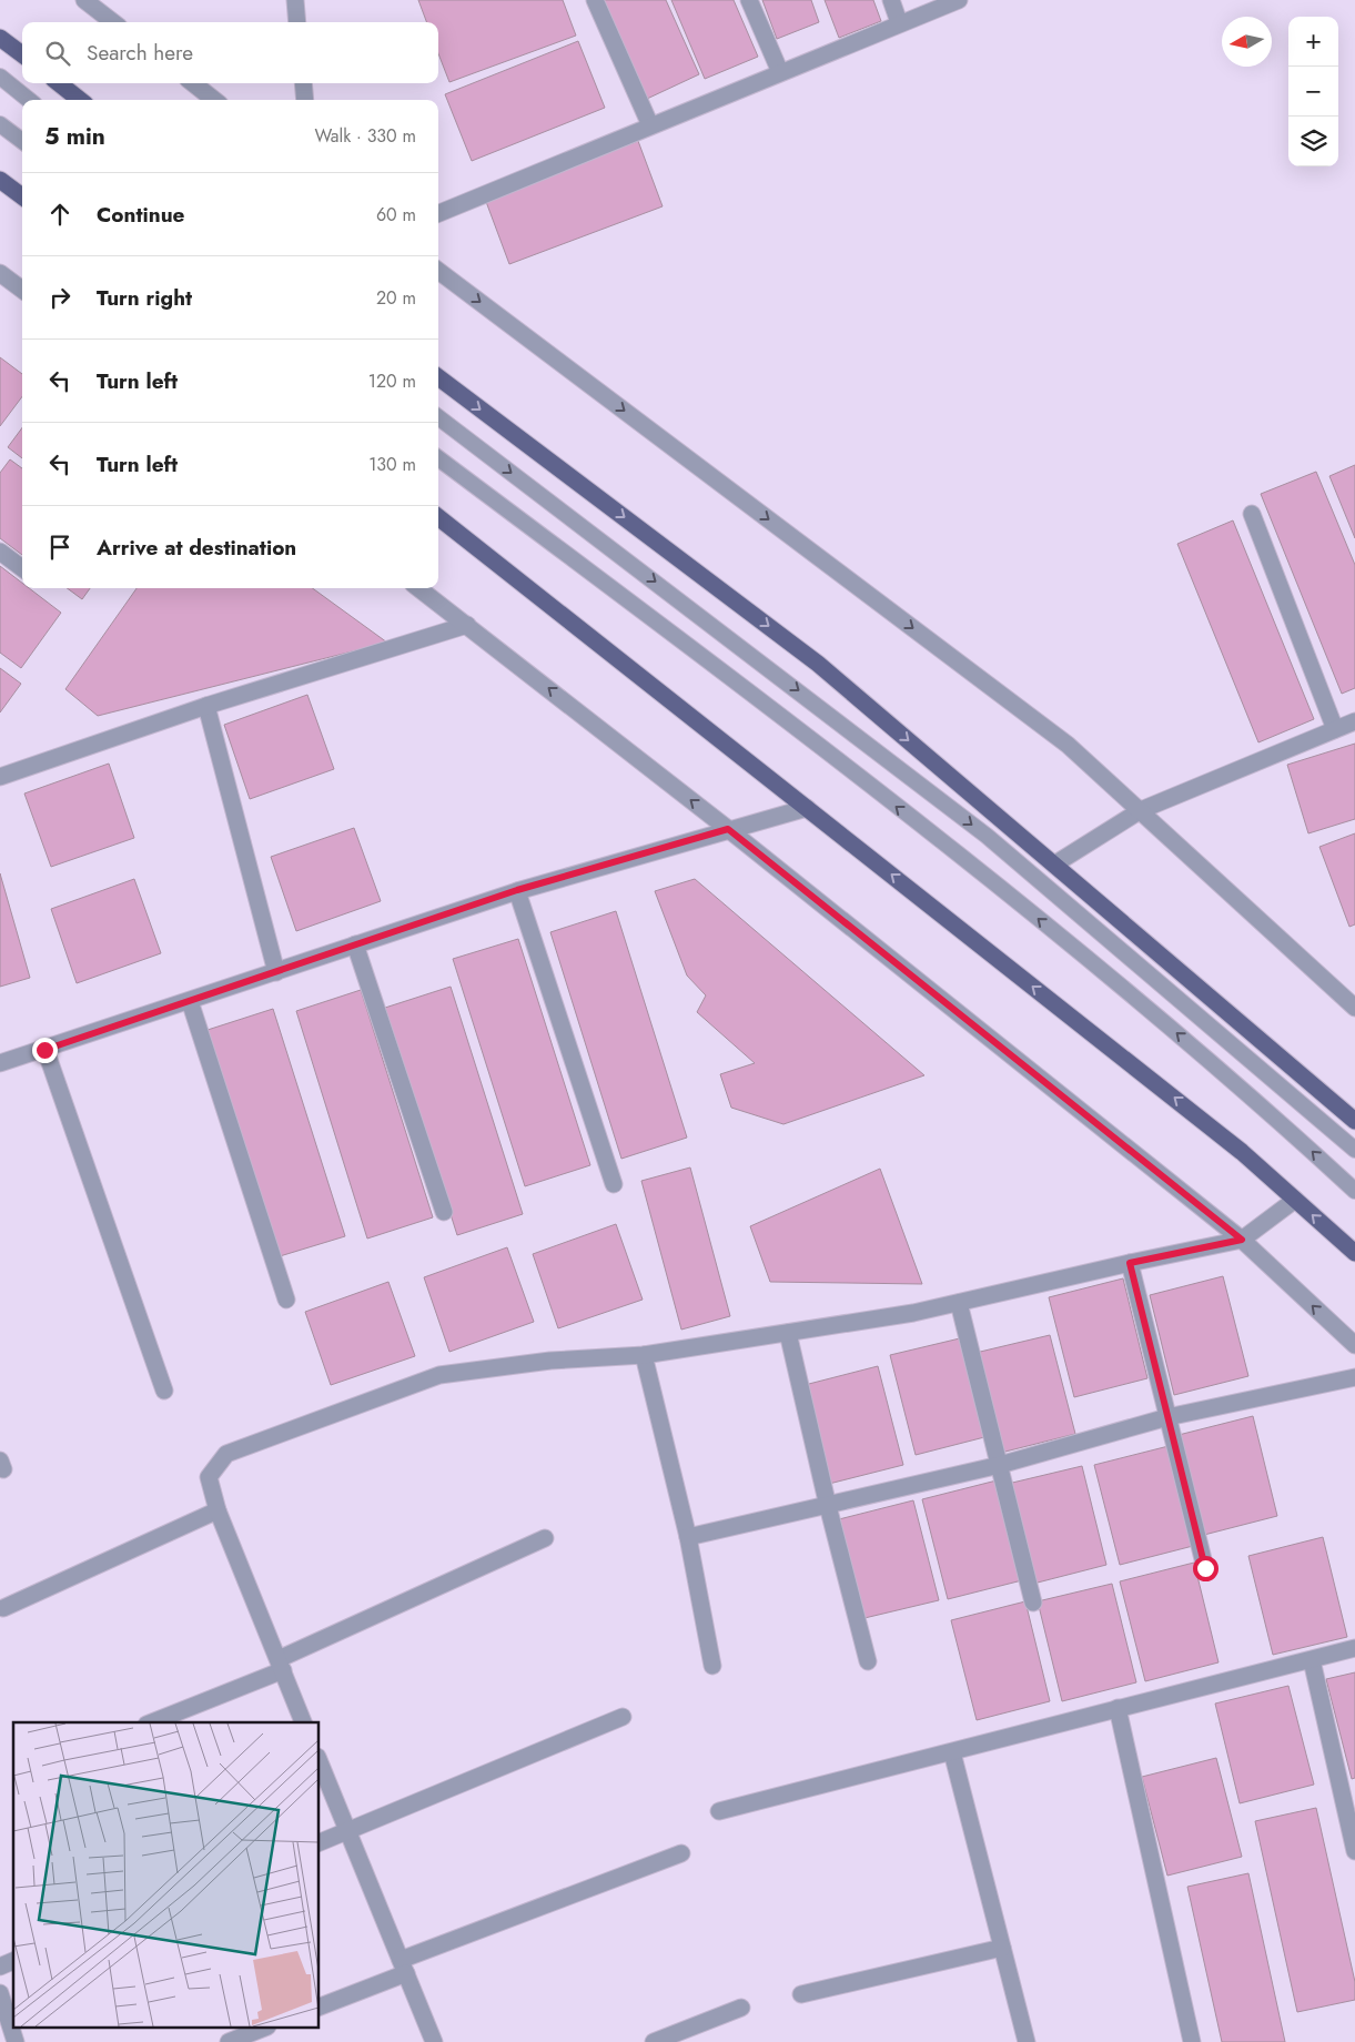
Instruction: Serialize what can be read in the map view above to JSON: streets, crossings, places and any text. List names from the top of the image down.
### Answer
{
  "north": "left",
  "page": {
    "map_buttons": ["+", "−"],
    "search": "Search here",
    "heading": ["5 min", "Walk · 330 m"],
    "list": [
      ["Continue", "60 m"],
      ["Turn right", "20 m"],
      ["Turn left", "120 m"],
      ["Turn left", "130 m"],
      "Arrive at destination"
    ]
  }
}
